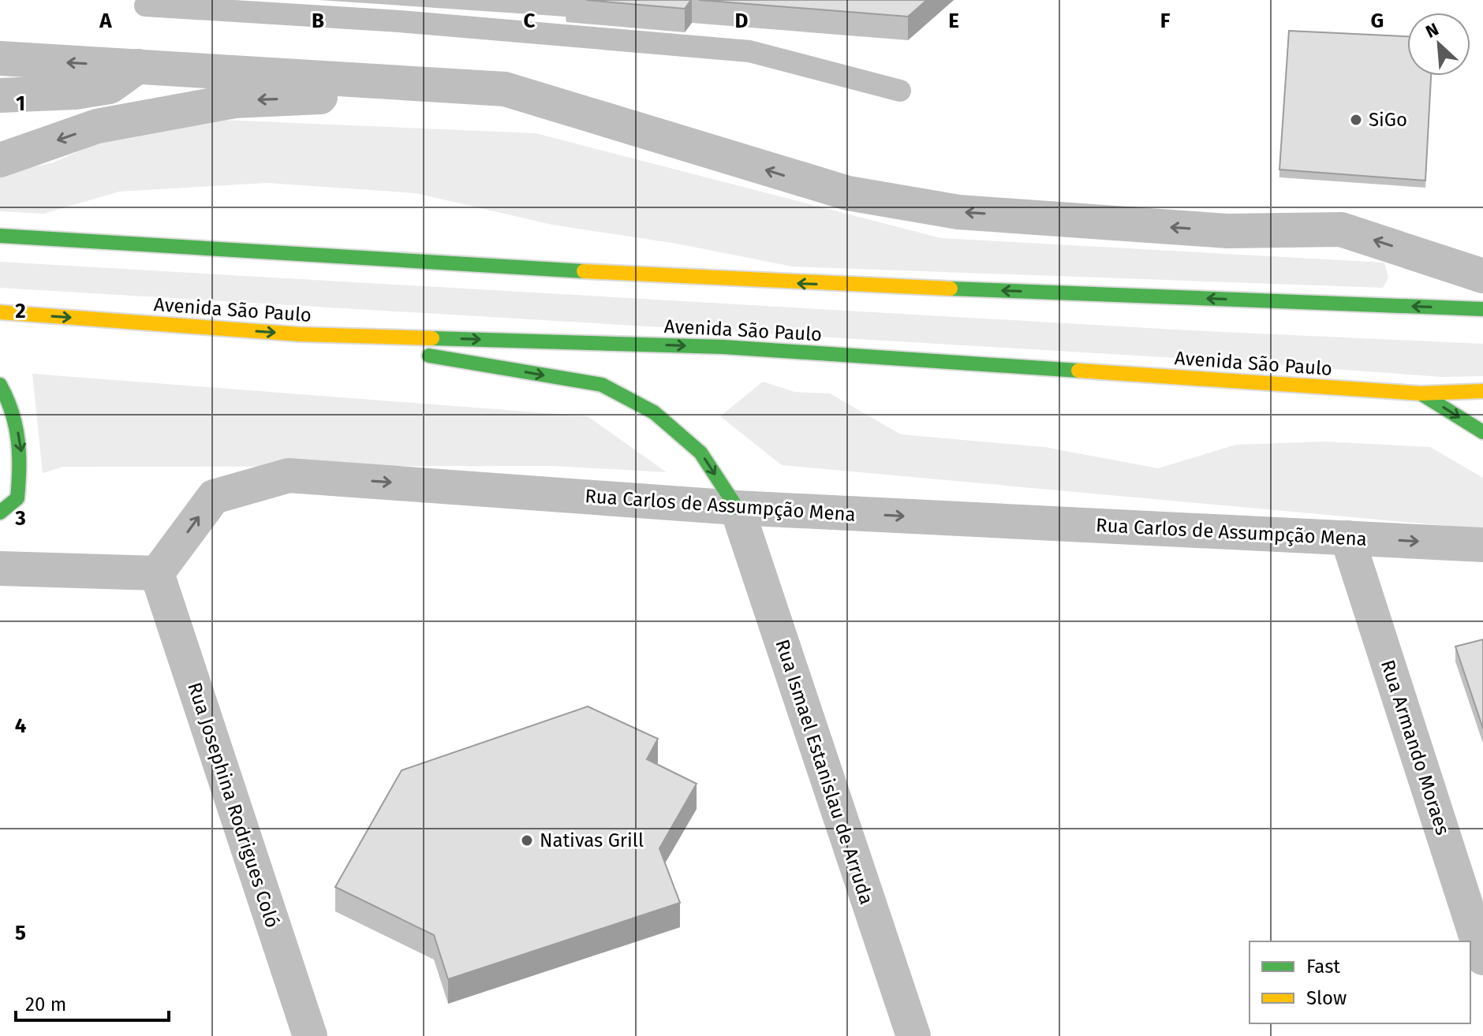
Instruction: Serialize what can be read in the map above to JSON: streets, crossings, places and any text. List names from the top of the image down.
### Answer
{
  "streets": {
    "main road": ["Avenida São Paulo"],
    "street": [
      "Rua Carlos de Assumpção Mena",
      "Rua Armando Moraes",
      "Rua Ismael Estanislau de Arruda",
      "Rua Josephina Rodrigues Coló"
    ]
  },
  "crossings": [
    ["Rua Carlos de Assumpção Mena", "Rua Armando Moraes"],
    ["Rua Carlos de Assumpção Mena", "Rua Ismael Estanislau de Arruda"],
    ["Rua Carlos de Assumpção Mena", "Rua Josephina Rodrigues Coló"]
  ],
  "places": ["SiGo", "Nativas Grill"],
  "legend": ["Fast", "Slow"],
  "scale_bar": "20 m",
  "north": "top left",
  "grid": {
    "columns": [
      "A",
      "B",
      "C",
      "D",
      "E",
      "F",
      "G"
    ],
    "rows": [
      "1",
      "2",
      "3",
      "4",
      "5"
    ]
  }
}
